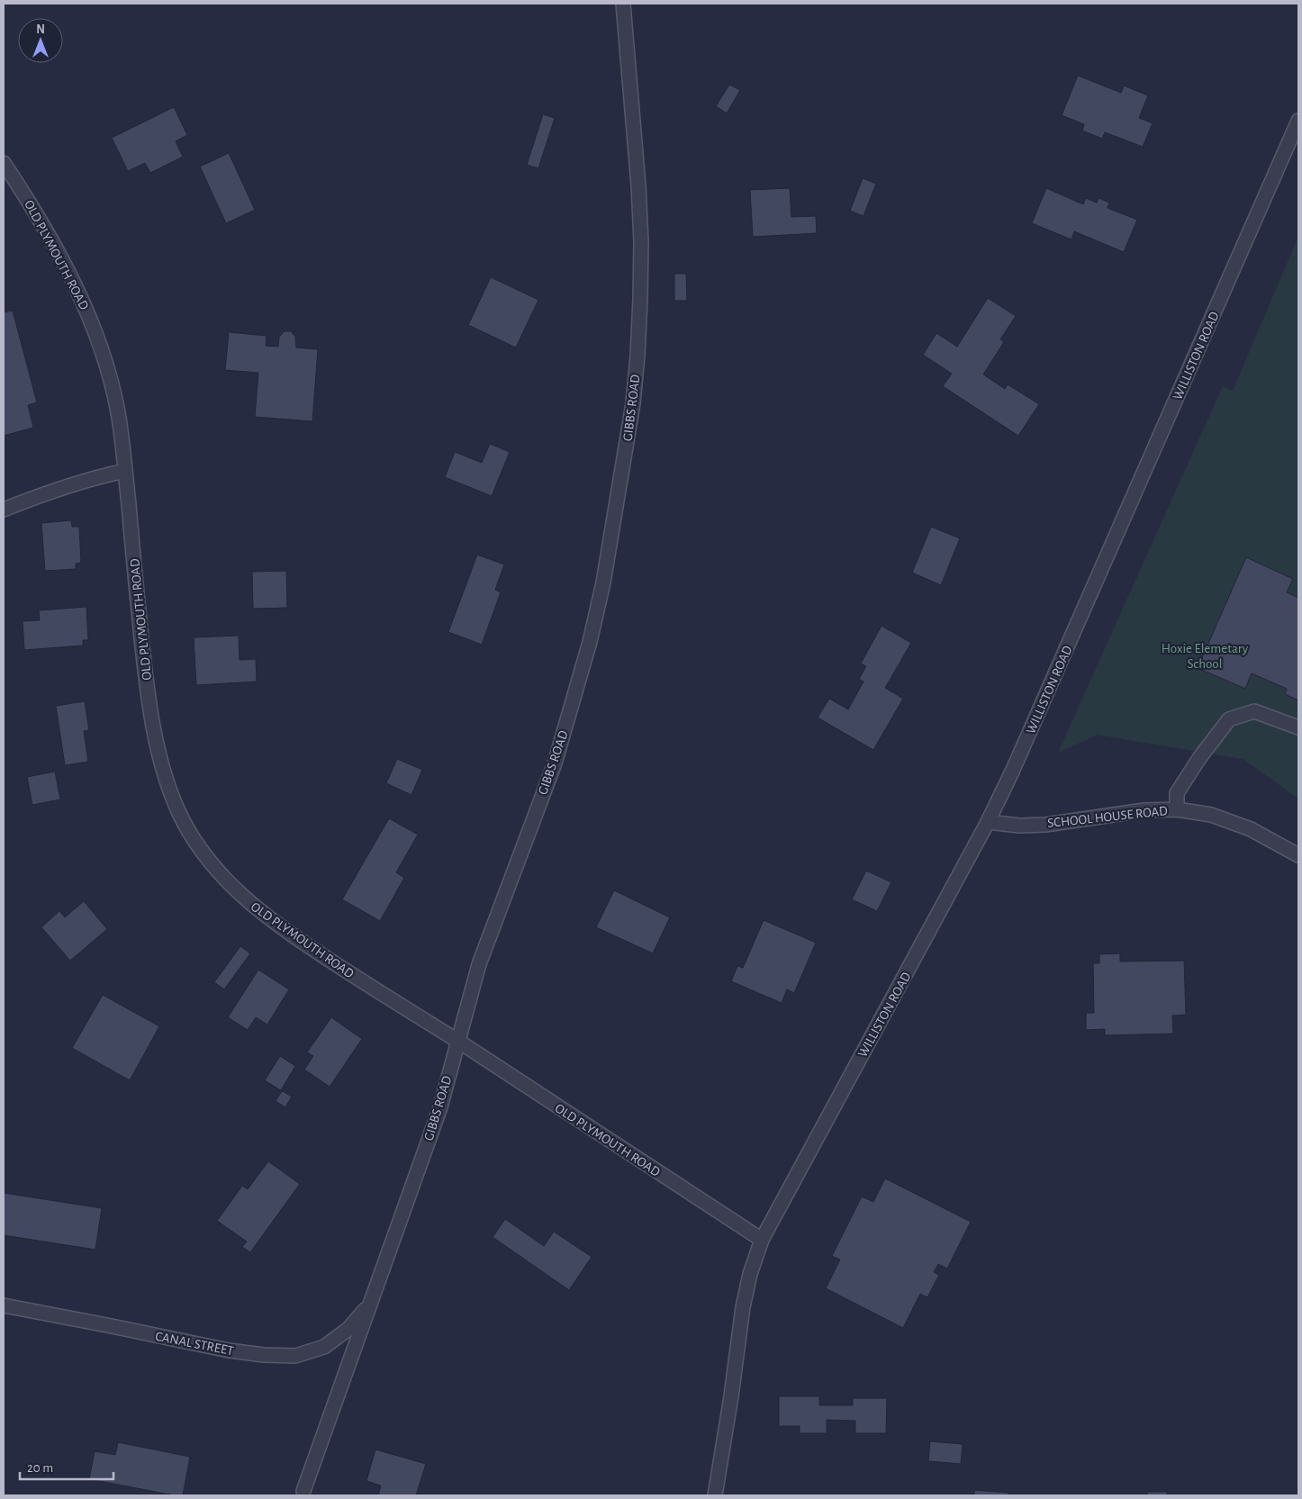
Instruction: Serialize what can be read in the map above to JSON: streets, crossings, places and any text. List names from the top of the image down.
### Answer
{
  "streets": {
    "street": [
      "OLD PLYMOUTH ROAD",
      "WILLISTON ROAD",
      "GIBBS ROAD",
      "SCHOOL HOUSE ROAD",
      "CANAL STREET"
    ]
  },
  "crossings": [
    ["OLD PLYMOUTH ROAD", "WILLISTON ROAD"],
    ["OLD PLYMOUTH ROAD", "GIBBS ROAD"],
    ["WILLISTON ROAD", "SCHOOL HOUSE ROAD"],
    ["GIBBS ROAD", "CANAL STREET"]
  ],
  "parks": ["Hoxie Elemetary School"],
  "scale_bar": "20 m",
  "north": "top"
}
